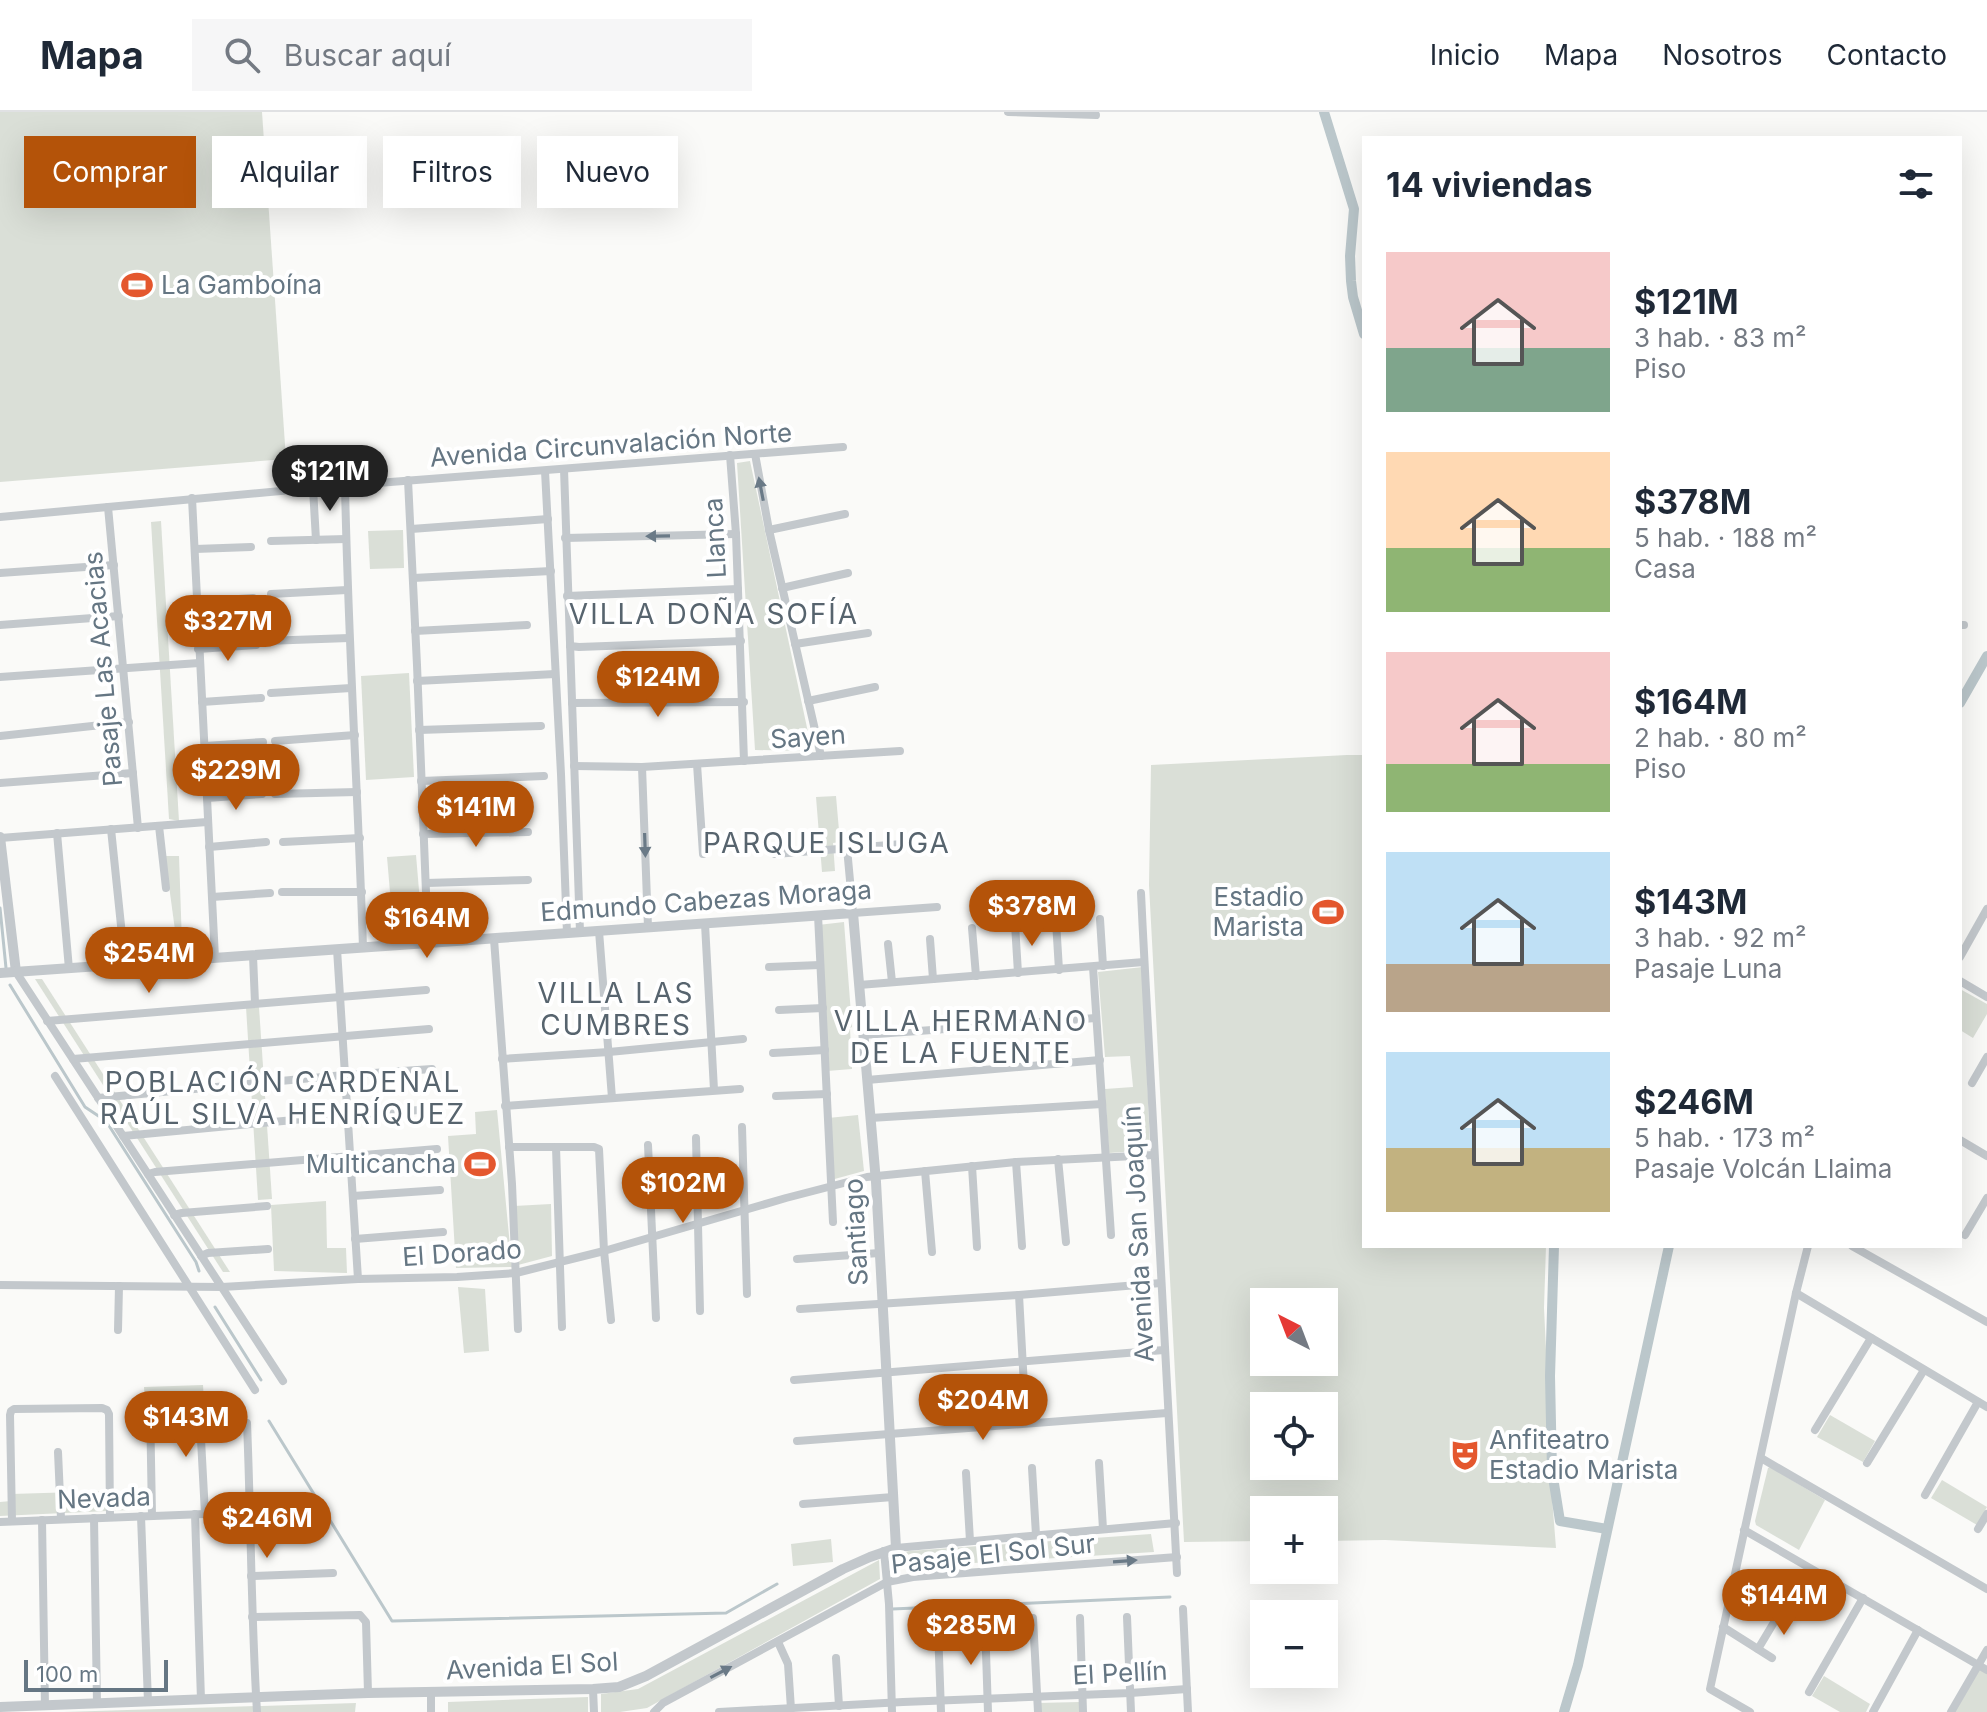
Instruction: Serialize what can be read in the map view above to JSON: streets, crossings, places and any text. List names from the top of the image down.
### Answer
{
  "streets": {
    "street": [
      "Avenida Circunvalación Norte",
      "Llanca",
      "Pasaje Las Acacias",
      "Sayen",
      "Edmundo Cabezas Moraga",
      "Santiago",
      "Avenida San Joaquín",
      "El Dorado",
      "Nevada",
      "Pasaje El Sol Sur",
      "Avenida El Sol",
      "El Pellín"
    ]
  },
  "crossings": [
    ["Avenida Circunvalación Norte", "Llanca"],
    ["Avenida Circunvalación Norte", "Pasaje Las Acacias"],
    ["Llanca", "Sayen"],
    ["Edmundo Cabezas Moraga", "Santiago"],
    ["Santiago", "El Dorado"],
    ["Santiago", "Avenida El Sol"],
    ["Avenida San Joaquín", "El Dorado"],
    ["Avenida San Joaquín", "Pasaje El Sol Sur"],
    ["Avenida San Joaquín", "Avenida El Sol"]
  ],
  "one_way": ["Pasaje El Sol Sur"],
  "districts": [
    "VILLA DOÑA SOFÍA",
    "PARQUE ISLUGA",
    "VILLA LAS CUMBRES",
    "VILLA HERMANO DE LA FUENTE",
    "POBLACIÓN CARDENAL RAÚL SILVA HENRÍQUEZ"
  ],
  "places": {
    "sports": ["La Gamboína", "Estadio Marista", "Multicancha"],
    "theatre": ["Anfiteatro Estadio Marista"]
  },
  "scale_bar": "100 m",
  "north": "top left",
  "page": {
    "header": "Mapa",
    "search": "Buscar aquí",
    "nav": [
      "Inicio",
      "Mapa",
      "Nosotros",
      "Contacto"
    ],
    "chip": [
      "Comprar",
      "Alquilar",
      "Filtros",
      "Nuevo"
    ],
    "heading": "14 viviendas",
    "list": [
      {
        "name": "$121M",
        "note": "3 hab. · 83 m² · Piso"
      },
      {
        "name": "$378M",
        "note": "5 hab. · 188 m² · Casa"
      },
      {
        "name": "$164M",
        "note": "2 hab. · 80 m² · Piso"
      },
      {
        "name": "$143M",
        "note": "3 hab. · 92 m² · Pasaje Luna"
      },
      {
        "name": "$246M",
        "note": "5 hab. · 173 m² · Pasaje Volcán Llaima"
      }
    ],
    "price": [
      "$121M",
      "$327M",
      "$124M",
      "$229M",
      "$141M",
      "$378M",
      "$164M",
      "$254M",
      "$102M",
      "$204M",
      "$143M",
      "$246M",
      "$144M",
      "$285M"
    ],
    "map_buttons": ["+", "−"],
    "scale": "100 m"
  }
}
